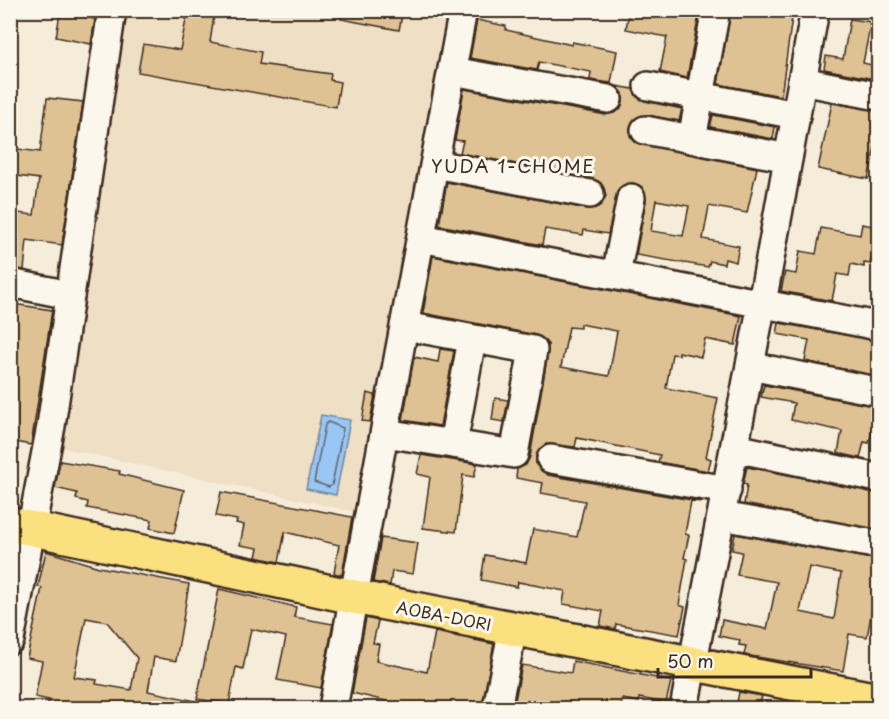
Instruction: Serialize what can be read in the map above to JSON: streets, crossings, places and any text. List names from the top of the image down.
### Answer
{
  "streets": {
    "main road": ["AOBA-DORI"]
  },
  "districts": ["YUDA 1-CHOME"],
  "scale_bar": "50 m"
}
